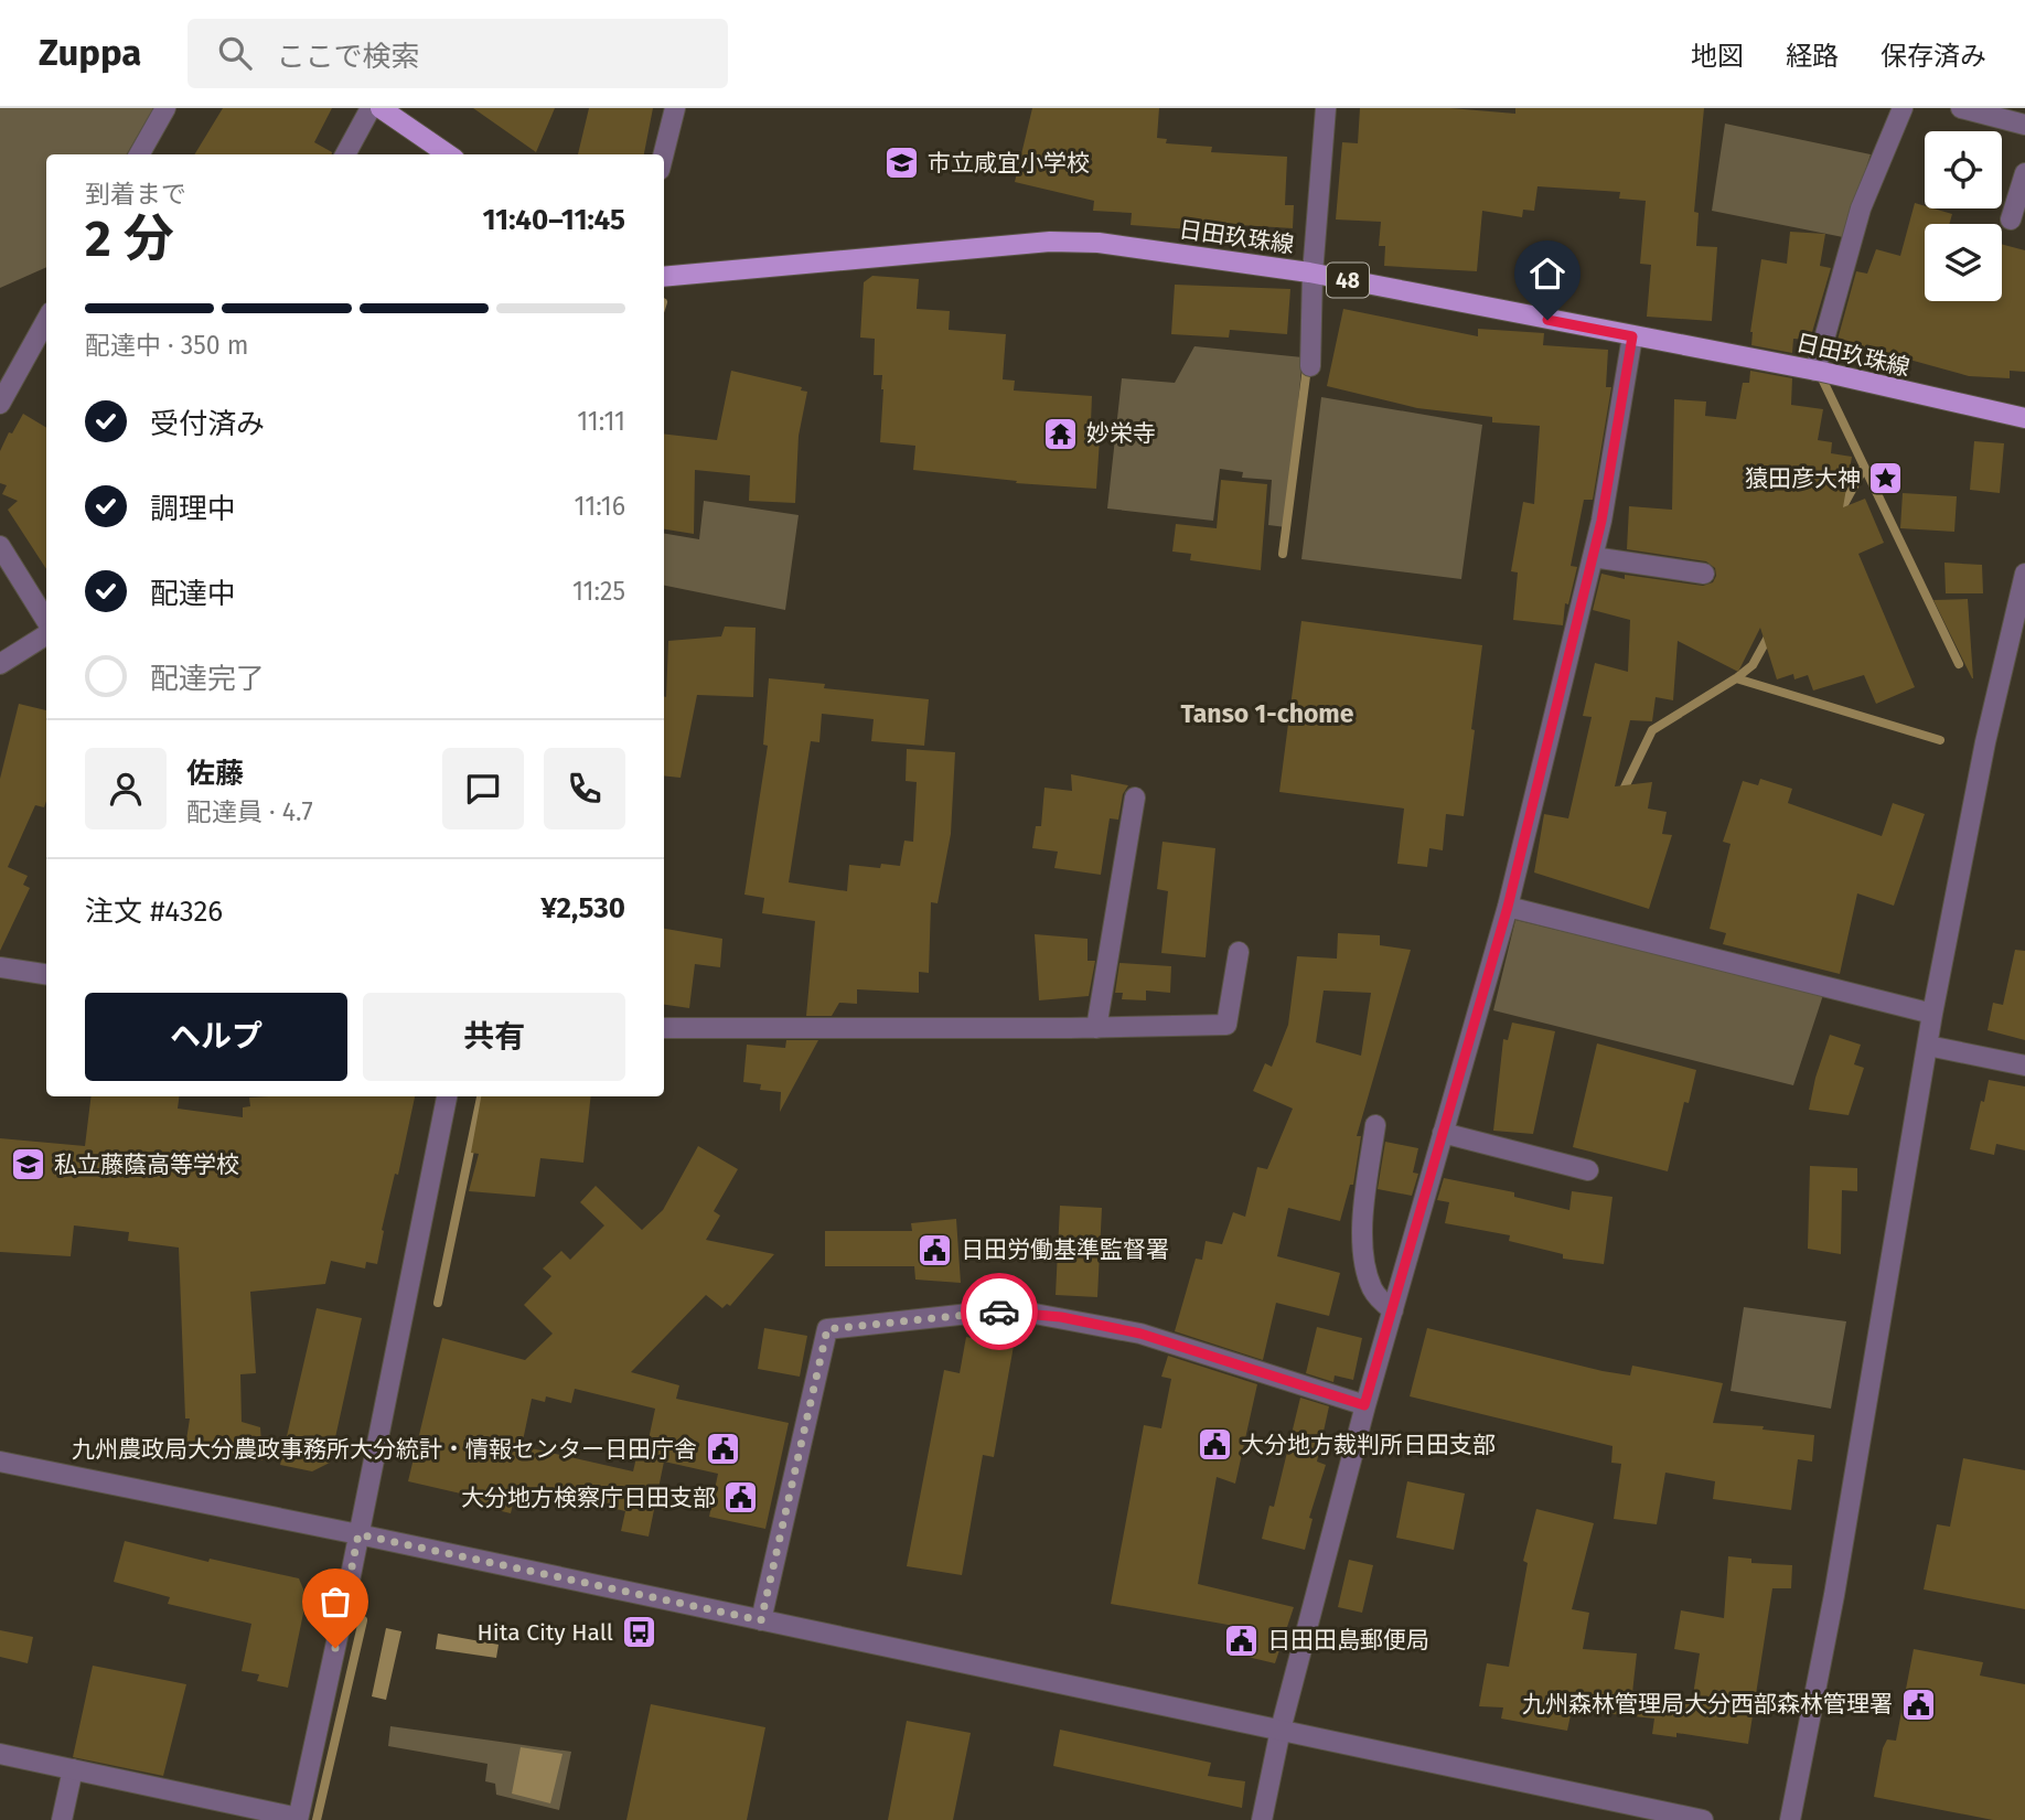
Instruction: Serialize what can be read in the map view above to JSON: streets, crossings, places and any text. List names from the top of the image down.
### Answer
{
  "streets": {
    "main road": ["日田玖珠線", "48"]
  },
  "districts": ["Tanso 1-chome"],
  "places": {
    "school or university": ["市立咸宜小学校", "私立藤蔭高等学校"],
    "temple": ["妙栄寺"],
    "place": ["猿田彦大神"],
    "public building": [
      "日田労働基準監督署",
      "大分地方裁判所日田支部",
      "九州農政局大分農政事務所大分統計・情報センター日田庁舎",
      "大分地方検察庁日田支部",
      "日田田島郵便局",
      "九州森林管理局大分西部森林管理署"
    ],
    "bus stop": ["Hita City Hall"]
  },
  "page": {
    "header": "Zuppa",
    "search": "ここで検索",
    "nav": ["地図", "経路", "保存済み"],
    "heading": ["2 分", "到着まで", "11:40–11:45"],
    "panel": [
      "佐藤",
      "配達員 · 4.7",
      "注文 #4326",
      "¥2,530"
    ],
    "bar": "配達中 · 350 m",
    "list": [
      ["受付済み", "11:11"],
      ["調理中", "11:16"],
      ["配達中", "11:25"],
      "配達完了"
    ],
    "buttons": ["ヘルプ", "共有"]
  }
}
